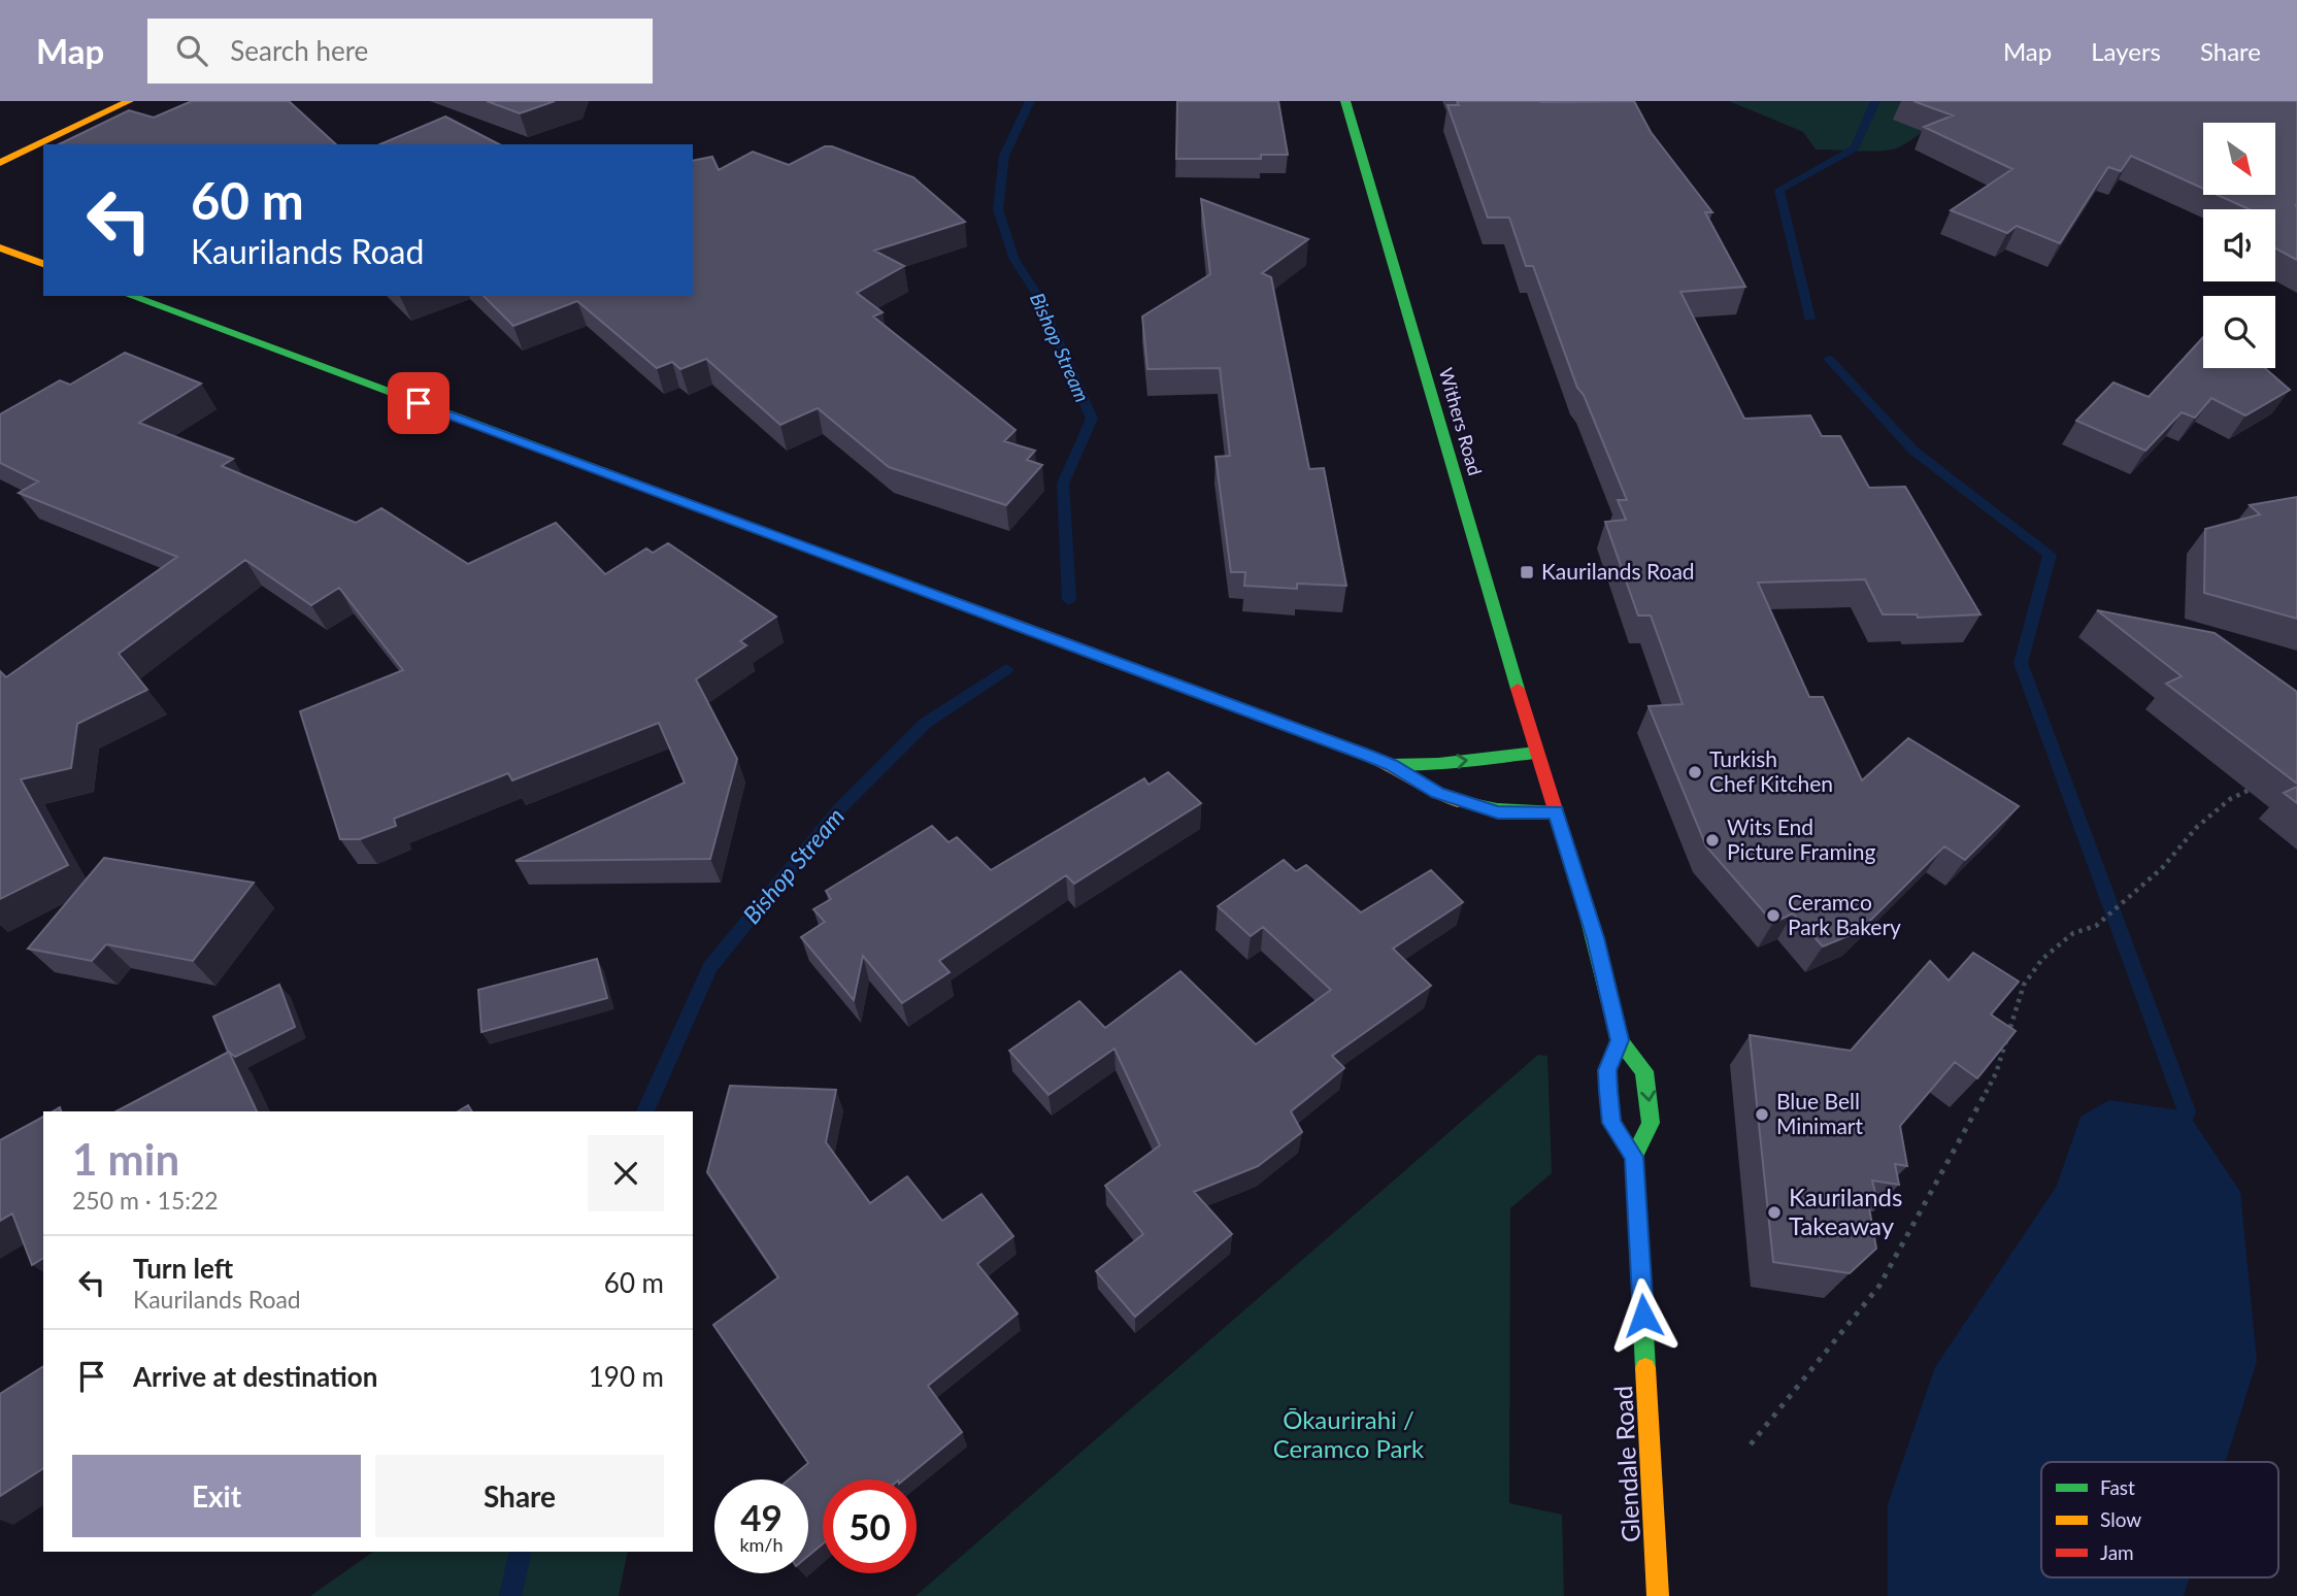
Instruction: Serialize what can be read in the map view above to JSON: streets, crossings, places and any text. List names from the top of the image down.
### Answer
{
  "streets": {
    "main road": ["Withers Road", "Glendale Road"]
  },
  "crossings": [
    ["Withers Road", "Glendale Road"]
  ],
  "water": ["Bishop Stream"],
  "parks": ["Ōkaurirahi / Ceramco Park"],
  "places": {
    "transit": ["Kaurilands Road"],
    "other": [
      "Turkish Chef Kitchen",
      "Wits End Picture Framing",
      "Ceramco Park Bakery",
      "Blue Bell Minimart",
      "Kaurilands Takeaway"
    ]
  },
  "legend": ["Fast", "Slow", "Jam"],
  "north": "bottom right",
  "page": {
    "header": "Map",
    "search": "Search here",
    "nav": ["Map", "Layers", "Share"],
    "turn": ["60 m", "Kaurilands Road"],
    "heading": ["1 min", "250 m · 15:22"],
    "list": [
      {
        "name": "Turn left",
        "note": "Kaurilands Road",
        "value": "60 m"
      },
      {
        "name": "Arrive at destination",
        "value": "190 m"
      }
    ],
    "buttons": ["Exit", "Share"],
    "speed": "49 km/h",
    "limit": "50"
  }
}
